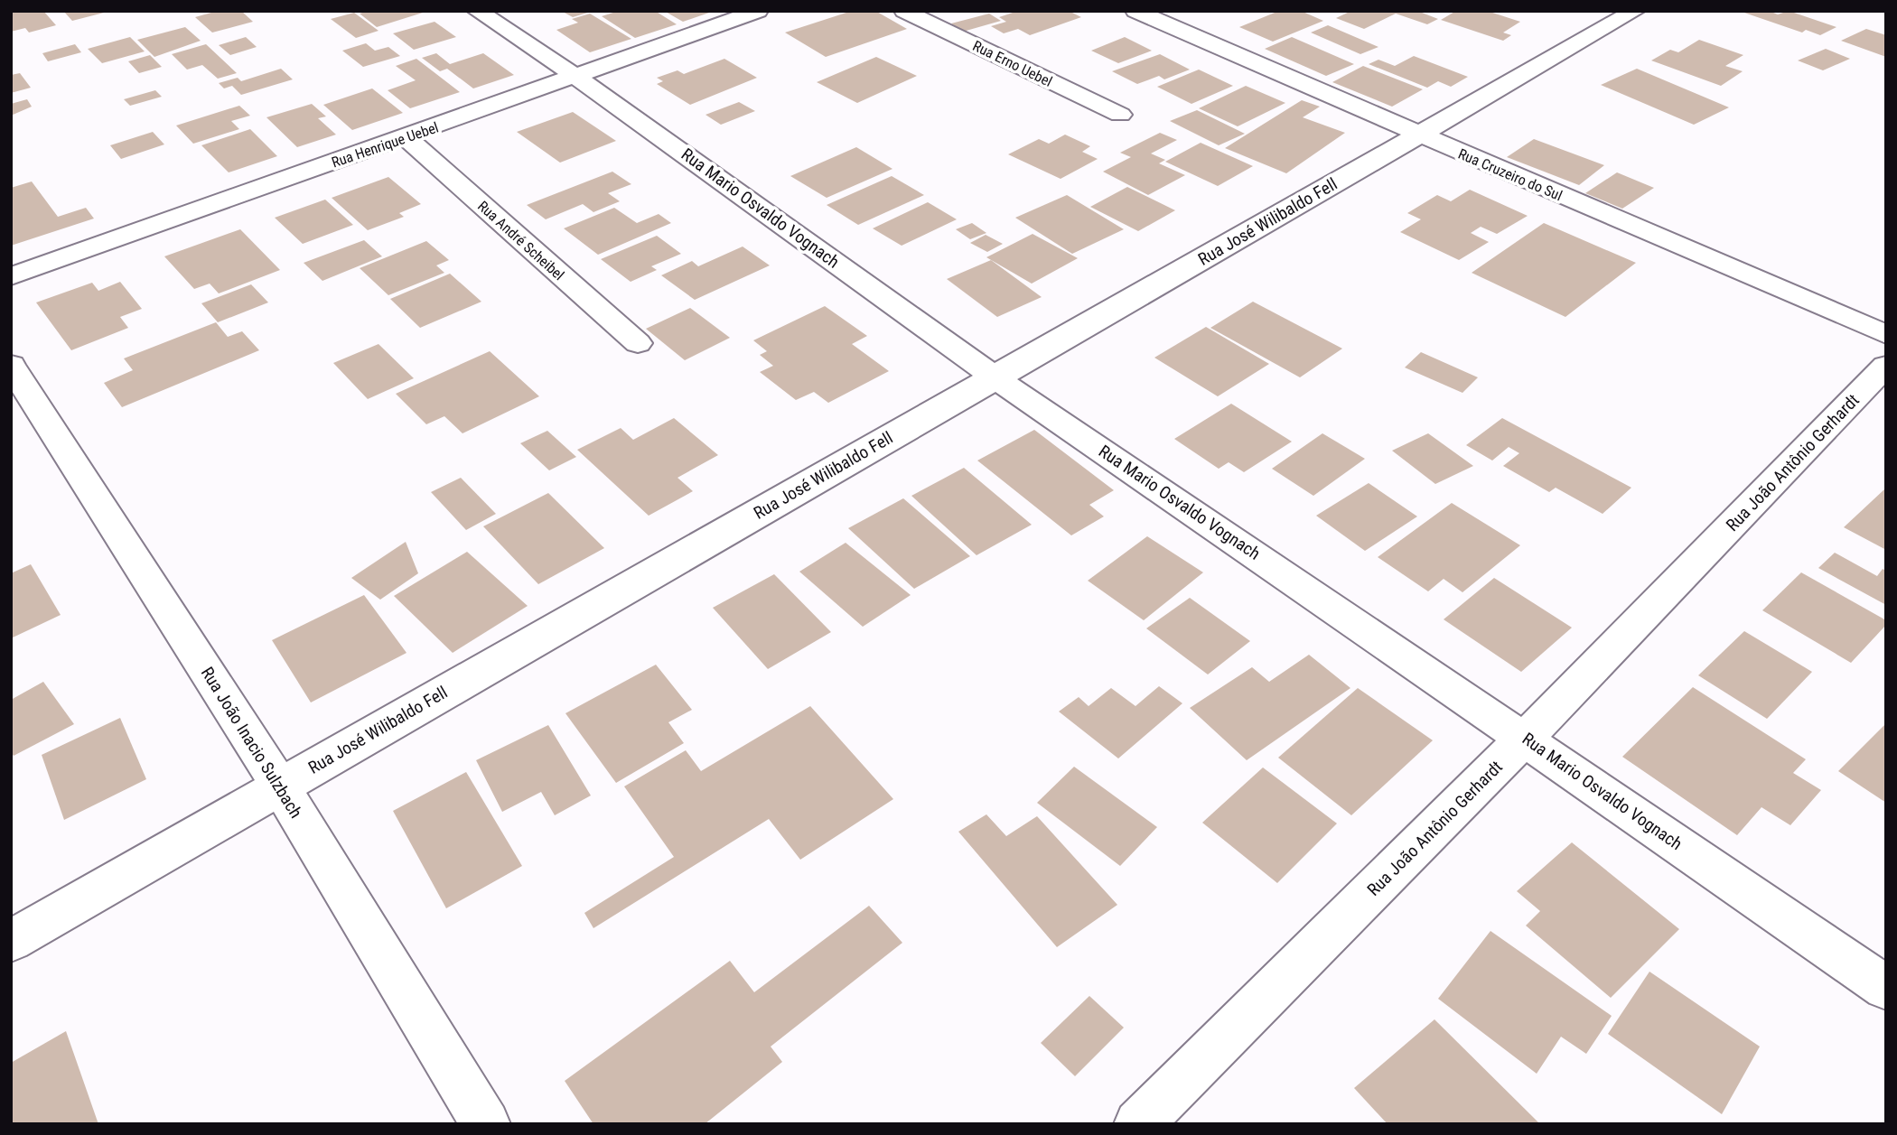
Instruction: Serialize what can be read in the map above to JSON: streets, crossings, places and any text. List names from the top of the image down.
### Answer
{
  "streets": {
    "street": [
      "Rua Erno Uebel",
      "Rua Henrique Uebel",
      "Rua Cruzeiro do Sul",
      "Rua Mario Osvaldo Vognach",
      "Rua José Wilibaldo Fell",
      "Rua André Scheibel",
      "Rua João Antônio Gerhardt",
      "Rua João Inacio Sulzbach"
    ]
  },
  "crossings": [
    ["Rua Henrique Uebel", "Rua Mario Osvaldo Vognach"],
    ["Rua Henrique Uebel", "Rua André Scheibel"],
    ["Rua Cruzeiro do Sul", "Rua José Wilibaldo Fell"],
    ["Rua Mario Osvaldo Vognach", "Rua José Wilibaldo Fell"],
    ["Rua Mario Osvaldo Vognach", "Rua João Antônio Gerhardt"],
    ["Rua José Wilibaldo Fell", "Rua João Inacio Sulzbach"]
  ]
}
